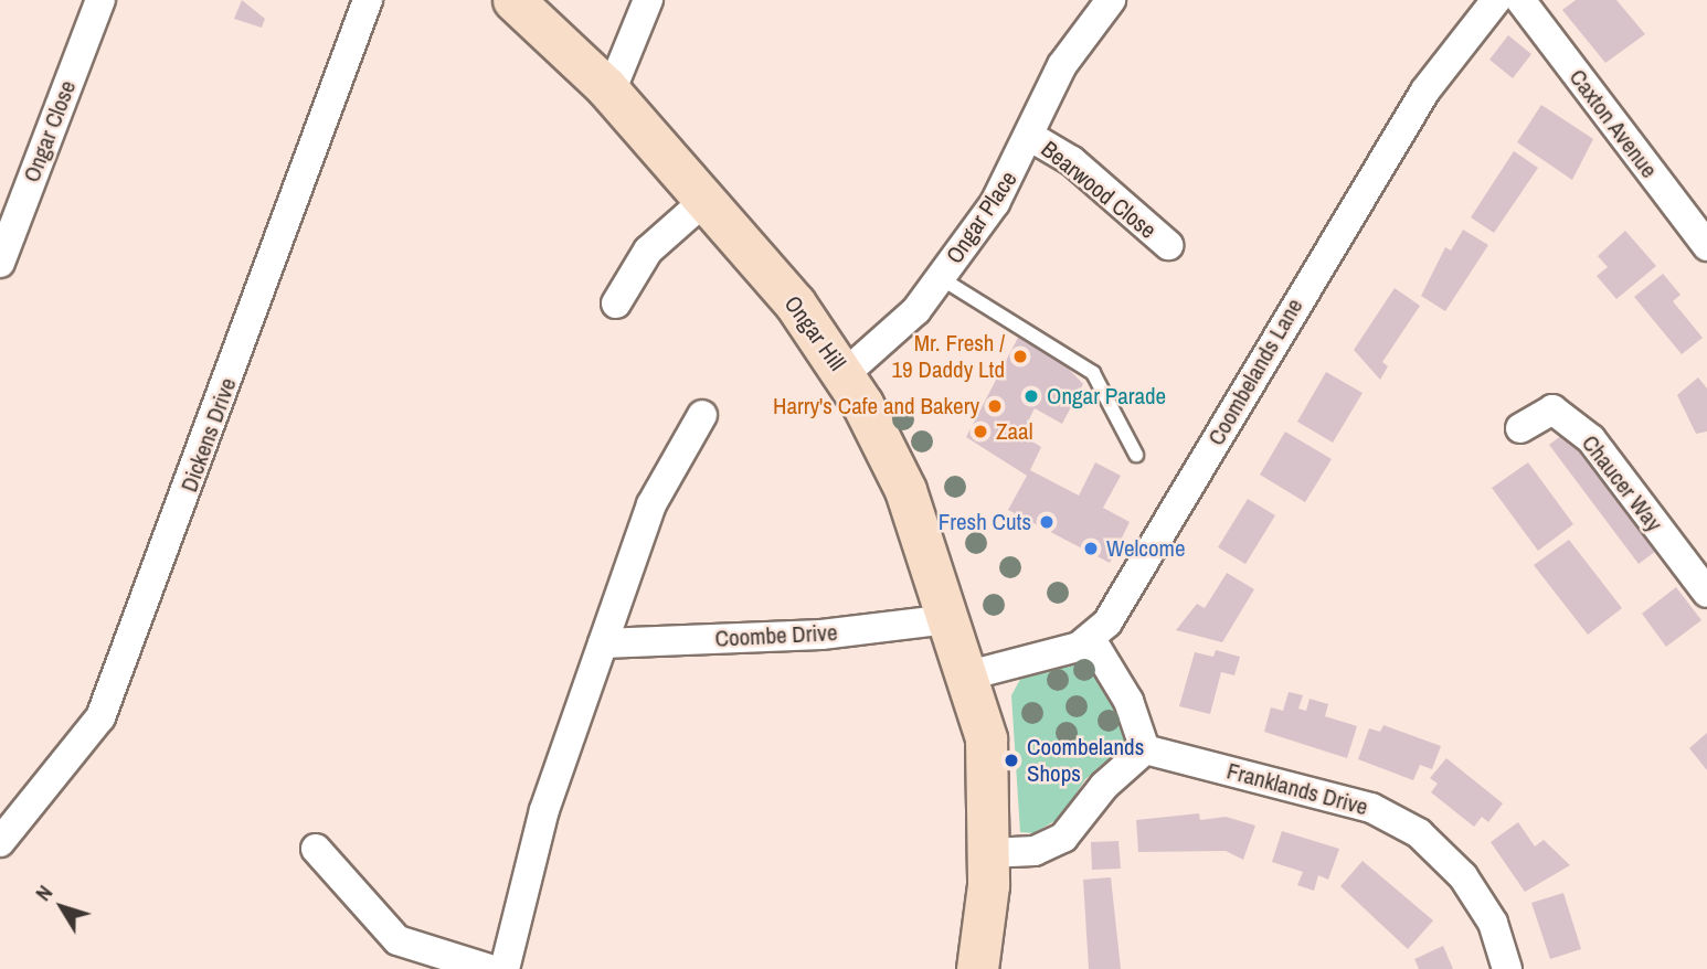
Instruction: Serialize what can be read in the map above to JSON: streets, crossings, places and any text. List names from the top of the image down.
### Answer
{
  "streets": {
    "street": [
      "Caxton Avenue",
      "Ongar Close",
      "Bearwood Close",
      "Ongar Place",
      "Ongar Hill",
      "Coombelands Lane",
      "Dickens Drive",
      "Chaucer Way",
      "Coombe Drive",
      "Franklands Drive"
    ]
  },
  "crossings": [
    ["Bearwood Close", "Ongar Place"],
    ["Ongar Place", "Ongar Hill"],
    ["Ongar Hill", "Coombelands Lane"],
    ["Ongar Hill", "Coombe Drive"]
  ],
  "places": [
    "Mr. Fresh / 19 Daddy Ltd",
    "Ongar Parade",
    "Harry's Cafe and Bakery",
    "Zaal",
    "Fresh Cuts",
    "Welcome",
    "Coombelands Shops"
  ],
  "north": "top left"
}
